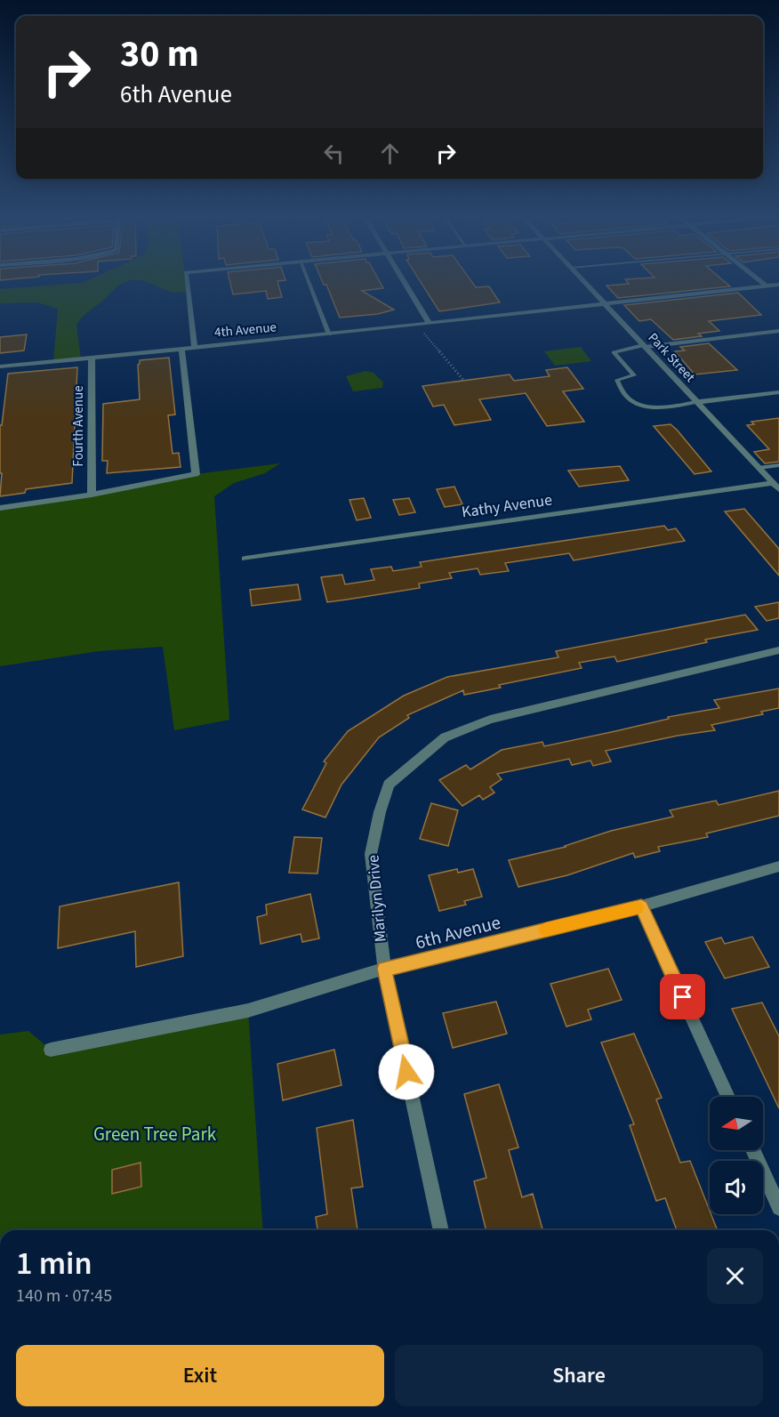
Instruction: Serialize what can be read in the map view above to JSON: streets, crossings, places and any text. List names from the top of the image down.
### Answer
{
  "streets": {
    "street": [
      "4th Avenue",
      "Park Street",
      "Fourth Avenue",
      "Kathy Avenue",
      "Marilyn Drive",
      "6th Avenue"
    ]
  },
  "crossings": [
    ["4th Avenue", "Park Street"],
    ["4th Avenue", "Fourth Avenue"],
    ["Park Street", "Kathy Avenue"],
    ["Marilyn Drive", "6th Avenue"]
  ],
  "parks": ["Green Tree Park"],
  "north": "left",
  "page": {
    "turn": ["30 m", "6th Avenue"],
    "heading": ["1 min", "140 m · 07:45"],
    "buttons": ["Exit", "Share"]
  }
}
